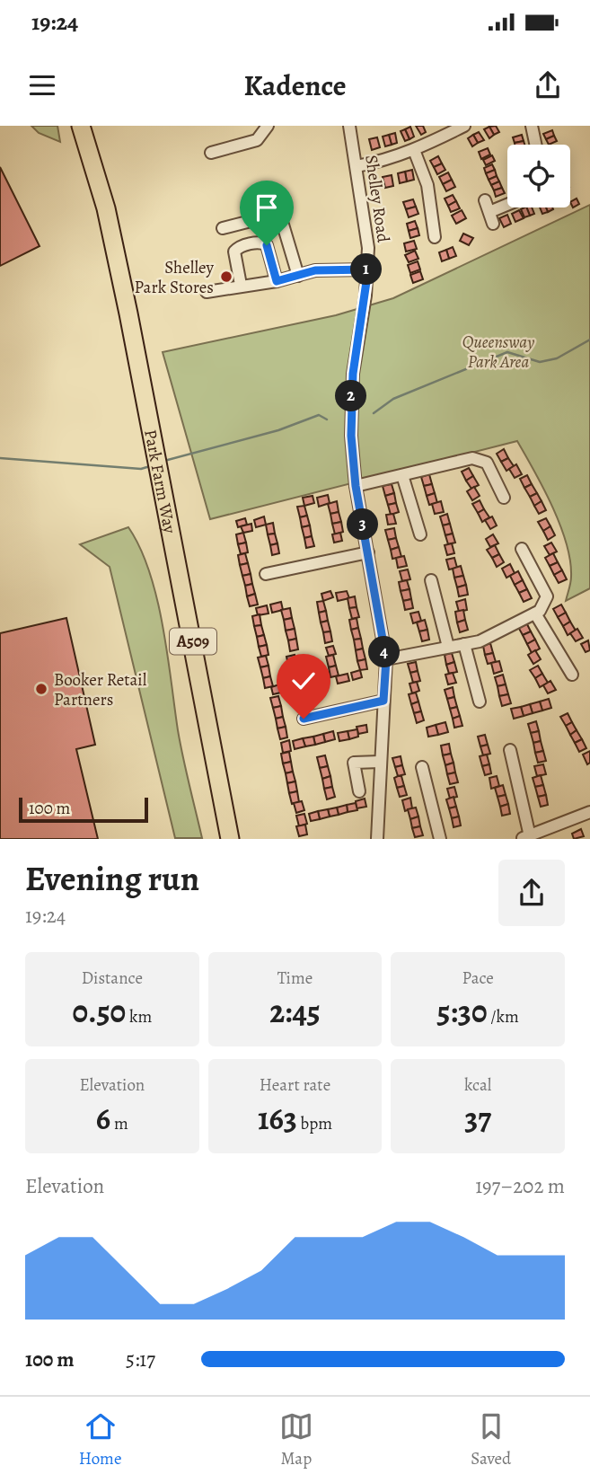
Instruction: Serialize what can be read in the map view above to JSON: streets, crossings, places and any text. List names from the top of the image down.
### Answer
{
  "streets": {
    "highway": ["Park Farm Way", "A509"],
    "street": ["Shelley Road"]
  },
  "parks": ["Queensway Park Area"],
  "places": ["Shelley Park Stores", "Booker Retail Partners"],
  "scale_bar": "100 m",
  "page": {
    "status": "19:24",
    "header": "Kadence",
    "pins": [
      "1",
      "2",
      "3",
      "4"
    ],
    "scale": "100 m",
    "heading": ["Evening run", "19:24"],
    "stats": [
      ["Distance", "0.50 km"],
      ["Time", "2:45"],
      ["Pace", "5:30 /km"],
      ["Elevation", "6 m"],
      ["Heart rate", "163 bpm"],
      ["kcal", "37"]
    ],
    "chart": ["Elevation", "197–202 m"],
    "list": [
      {
        "name": "100 m",
        "note": "5:17"
      }
    ],
    "tabs": ["Home", "Map", "Saved"]
  }
}
